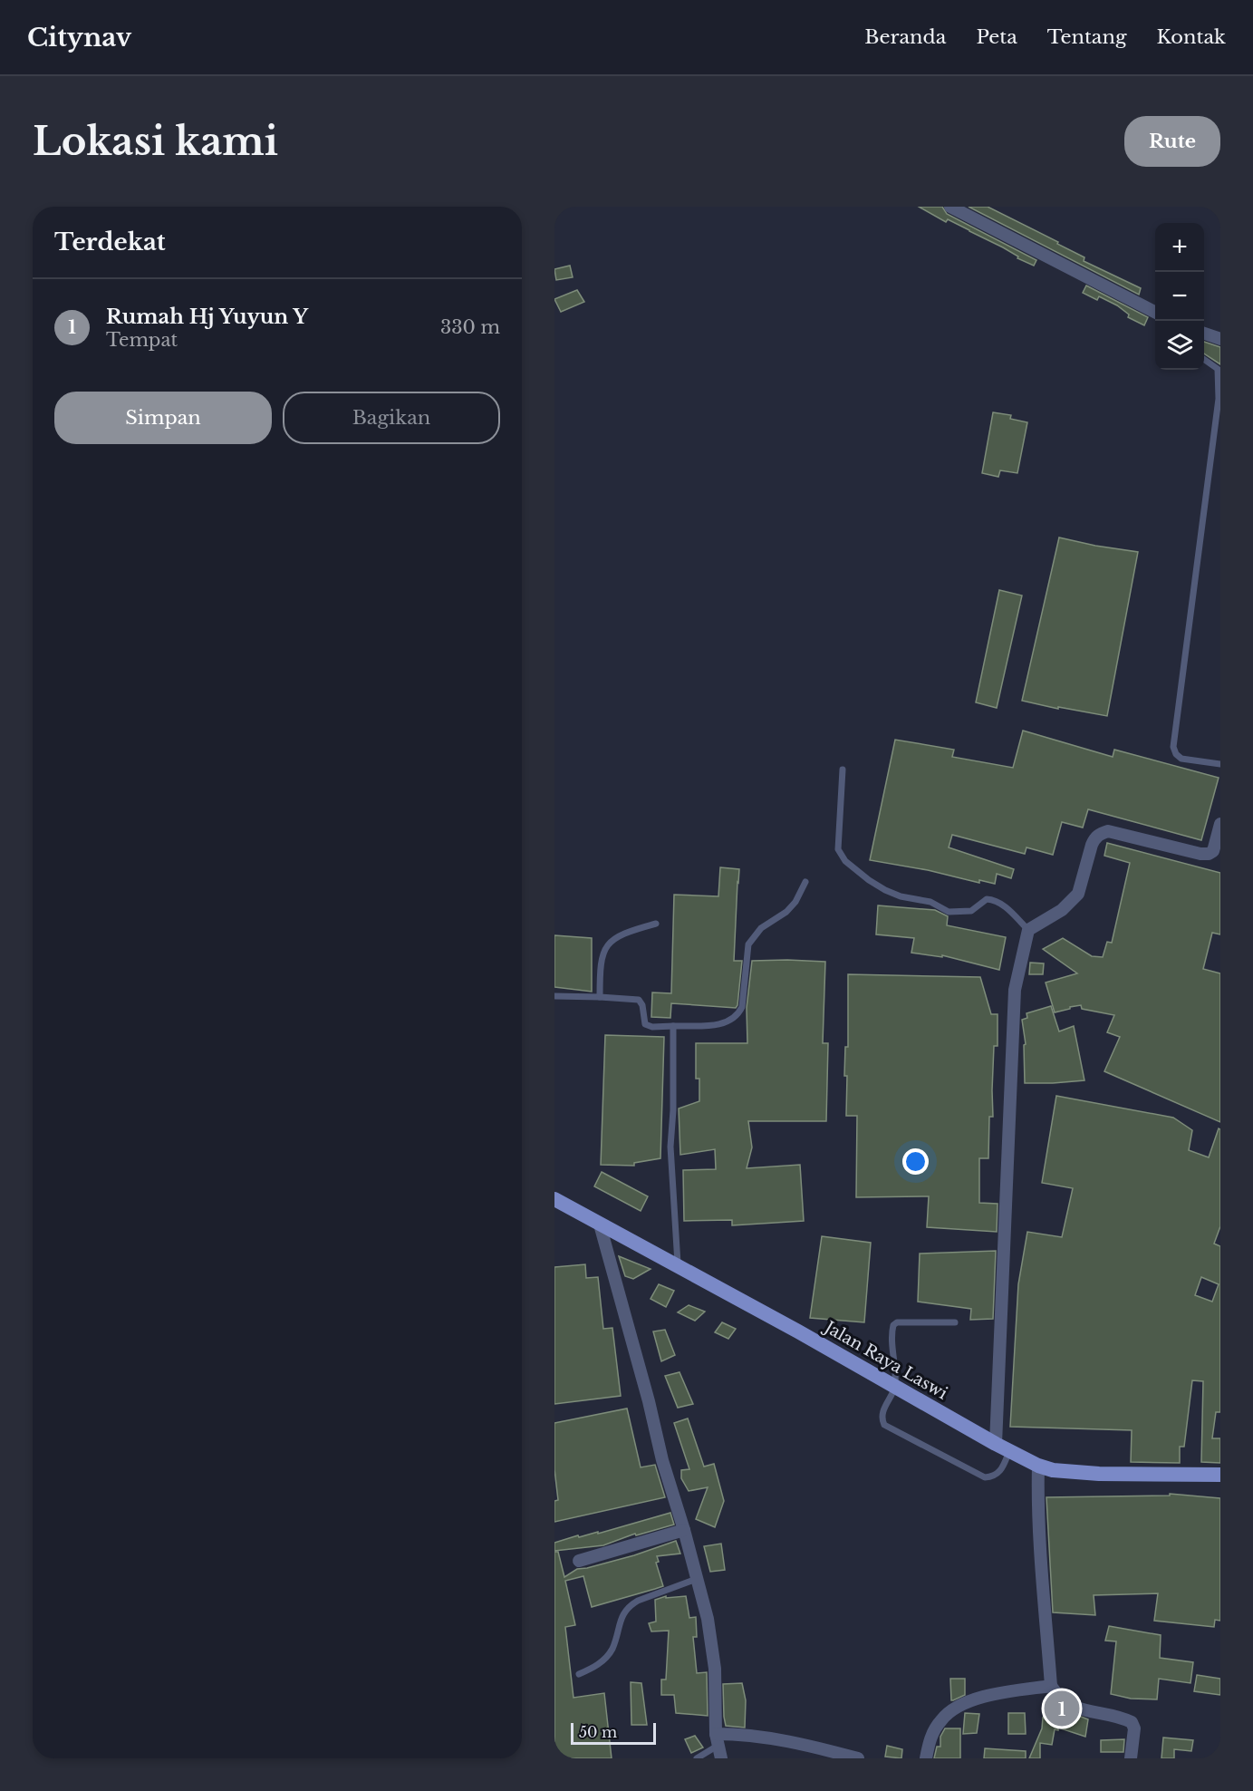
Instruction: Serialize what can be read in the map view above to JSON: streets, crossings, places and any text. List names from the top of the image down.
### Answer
{
  "streets": {
    "main road": ["Jalan Raya Laswi"]
  },
  "scale_bar": "50 m",
  "page": {
    "header": "Citynav",
    "nav": [
      "Beranda",
      "Peta",
      "Tentang",
      "Kontak"
    ],
    "buttons": [
      "Rute",
      ["Simpan", "Bagikan"]
    ],
    "title": "Lokasi kami",
    "heading": "Terdekat",
    "map_buttons": ["+", "−"],
    "list": [
      {
        "mark": "1",
        "name": "Rumah Hj Yuyun Y",
        "note": "Tempat",
        "value": "330 m"
      }
    ],
    "pins": "1",
    "scale": "50 m"
  }
}
